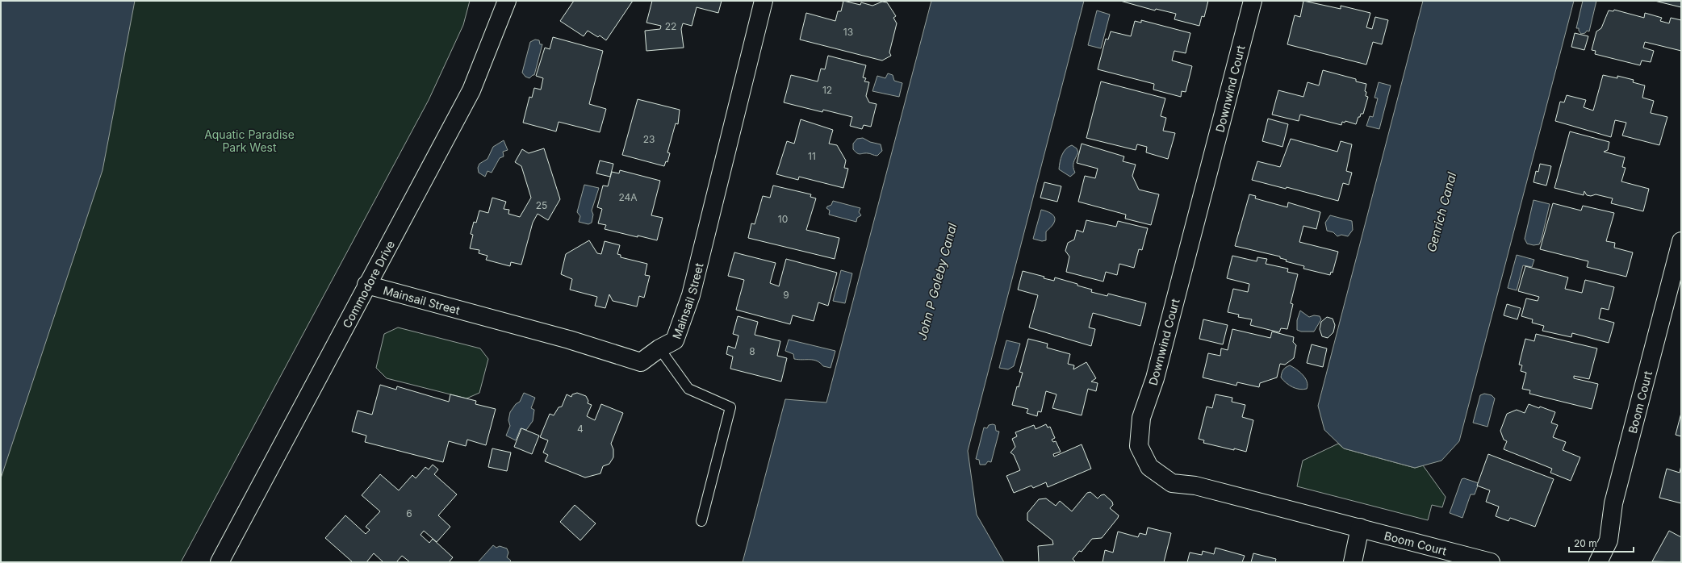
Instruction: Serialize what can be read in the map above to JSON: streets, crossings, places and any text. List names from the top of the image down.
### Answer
{
  "streets": {
    "street": [
      "Downwind Court",
      "Commodore Drive",
      "Mainsail Street",
      "Boom Court"
    ]
  },
  "crossings": [
    ["Downwind Court", "Boom Court"],
    ["Commodore Drive", "Mainsail Street"]
  ],
  "water": ["Genrich Canal", "John P Goleby Canal"],
  "parks": ["Aquatic Paradise Park West"],
  "house_numbers": [
    "22",
    "13",
    "12",
    "23",
    "11",
    "24A",
    "25",
    "10",
    "9",
    "8",
    "4",
    "6"
  ],
  "scale_bar": "20 m"
}
